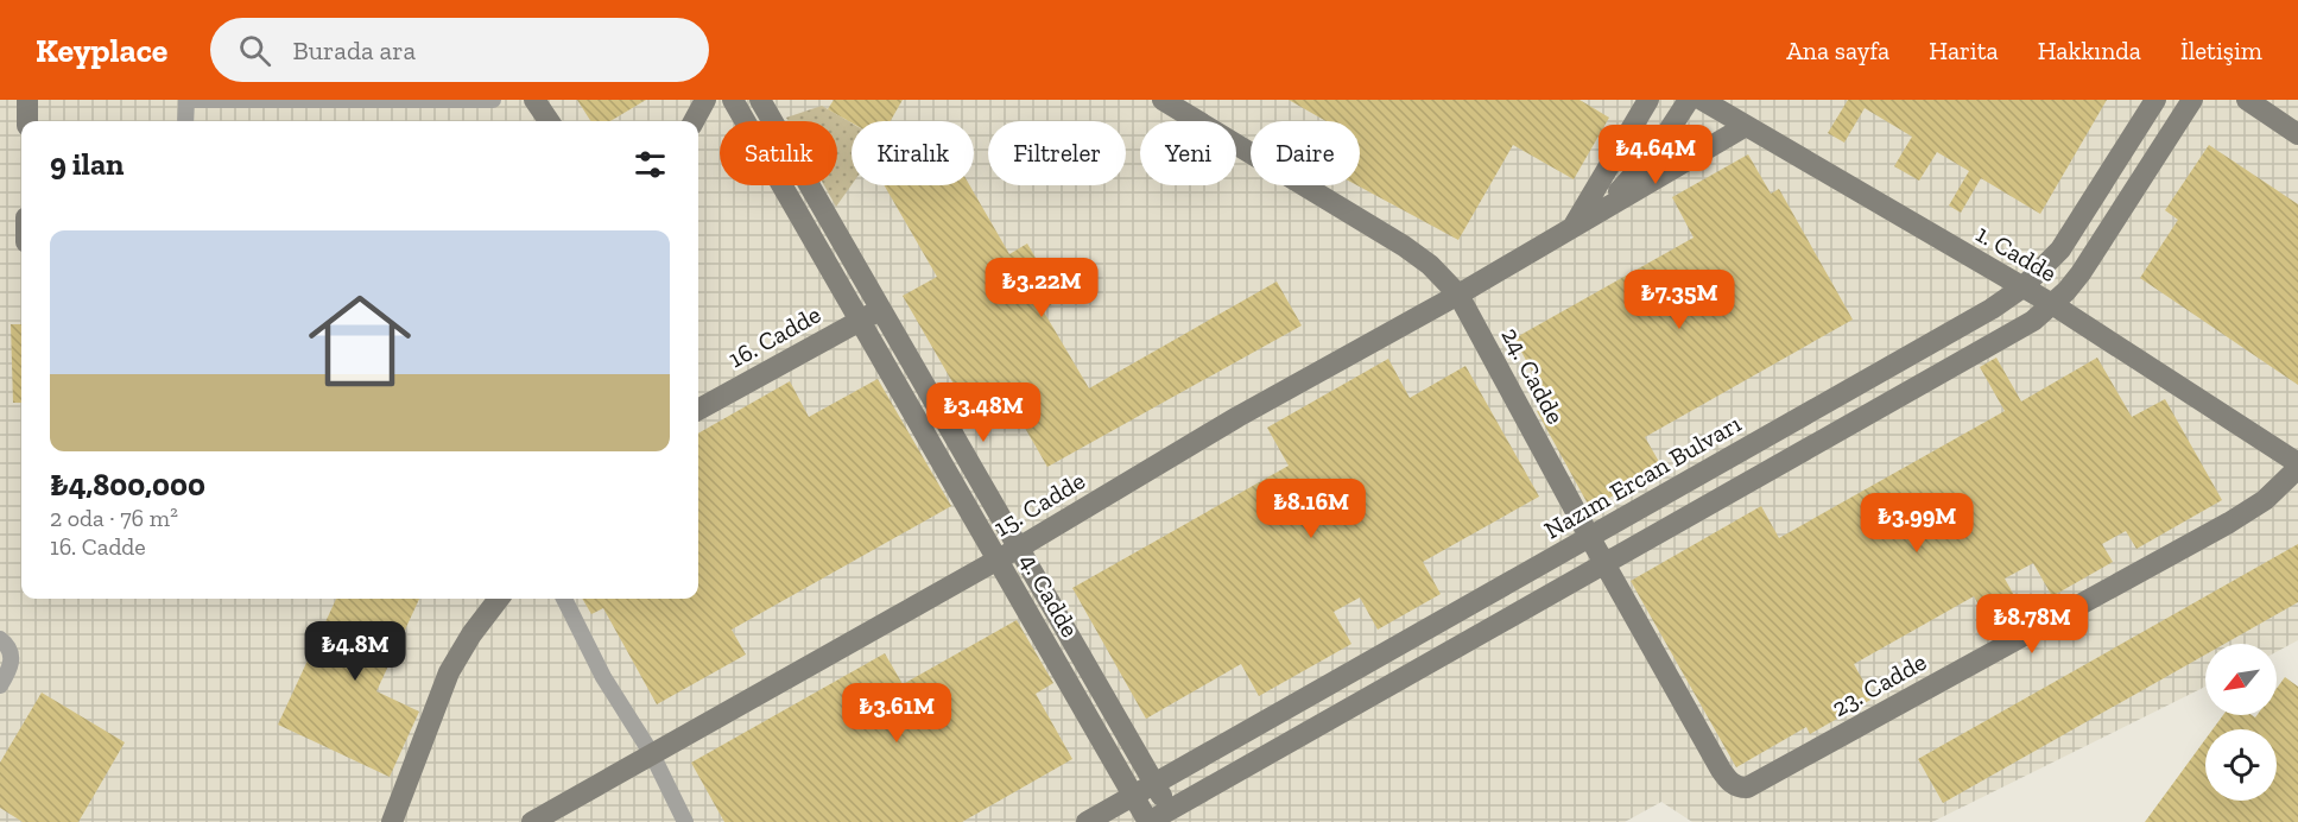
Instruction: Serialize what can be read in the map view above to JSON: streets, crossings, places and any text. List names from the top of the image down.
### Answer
{
  "streets": {
    "street": [
      "1. Cadde",
      "16. Cadde",
      "24. Cadde",
      "Nazım Ercan Bulvarı",
      "15. Cadde",
      "4. Cadde",
      "23. Cadde"
    ]
  },
  "crossings": [
    ["1. Cadde", "Nazım Ercan Bulvarı"],
    ["1. Cadde", "15. Cadde"],
    ["1. Cadde", "23. Cadde"],
    ["16. Cadde", "4. Cadde"],
    ["24. Cadde", "Nazım Ercan Bulvarı"],
    ["24. Cadde", "15. Cadde"],
    ["24. Cadde", "23. Cadde"],
    ["Nazım Ercan Bulvarı", "4. Cadde"],
    ["15. Cadde", "4. Cadde"]
  ],
  "north": "bottom left",
  "page": {
    "header": "Keyplace",
    "search": "Burada ara",
    "nav": [
      "Ana sayfa",
      "Harita",
      "Hakkında",
      "İletişim"
    ],
    "chip": [
      "Satılık",
      "Kiralık",
      "Filtreler",
      "Yeni",
      "Daire"
    ],
    "heading": "9 ilan",
    "price": [
      "₺4.64M",
      "₺3.22M",
      "₺7.35M",
      "₺3.48M",
      "₺8.16M",
      "₺3.99M",
      "₺8.78M",
      "₺4.8M",
      "₺3.61M"
    ],
    "list": [
      {
        "name": "₺4,800,000",
        "note": "2 oda · 76 m² · 16. Cadde"
      }
    ]
  }
}
